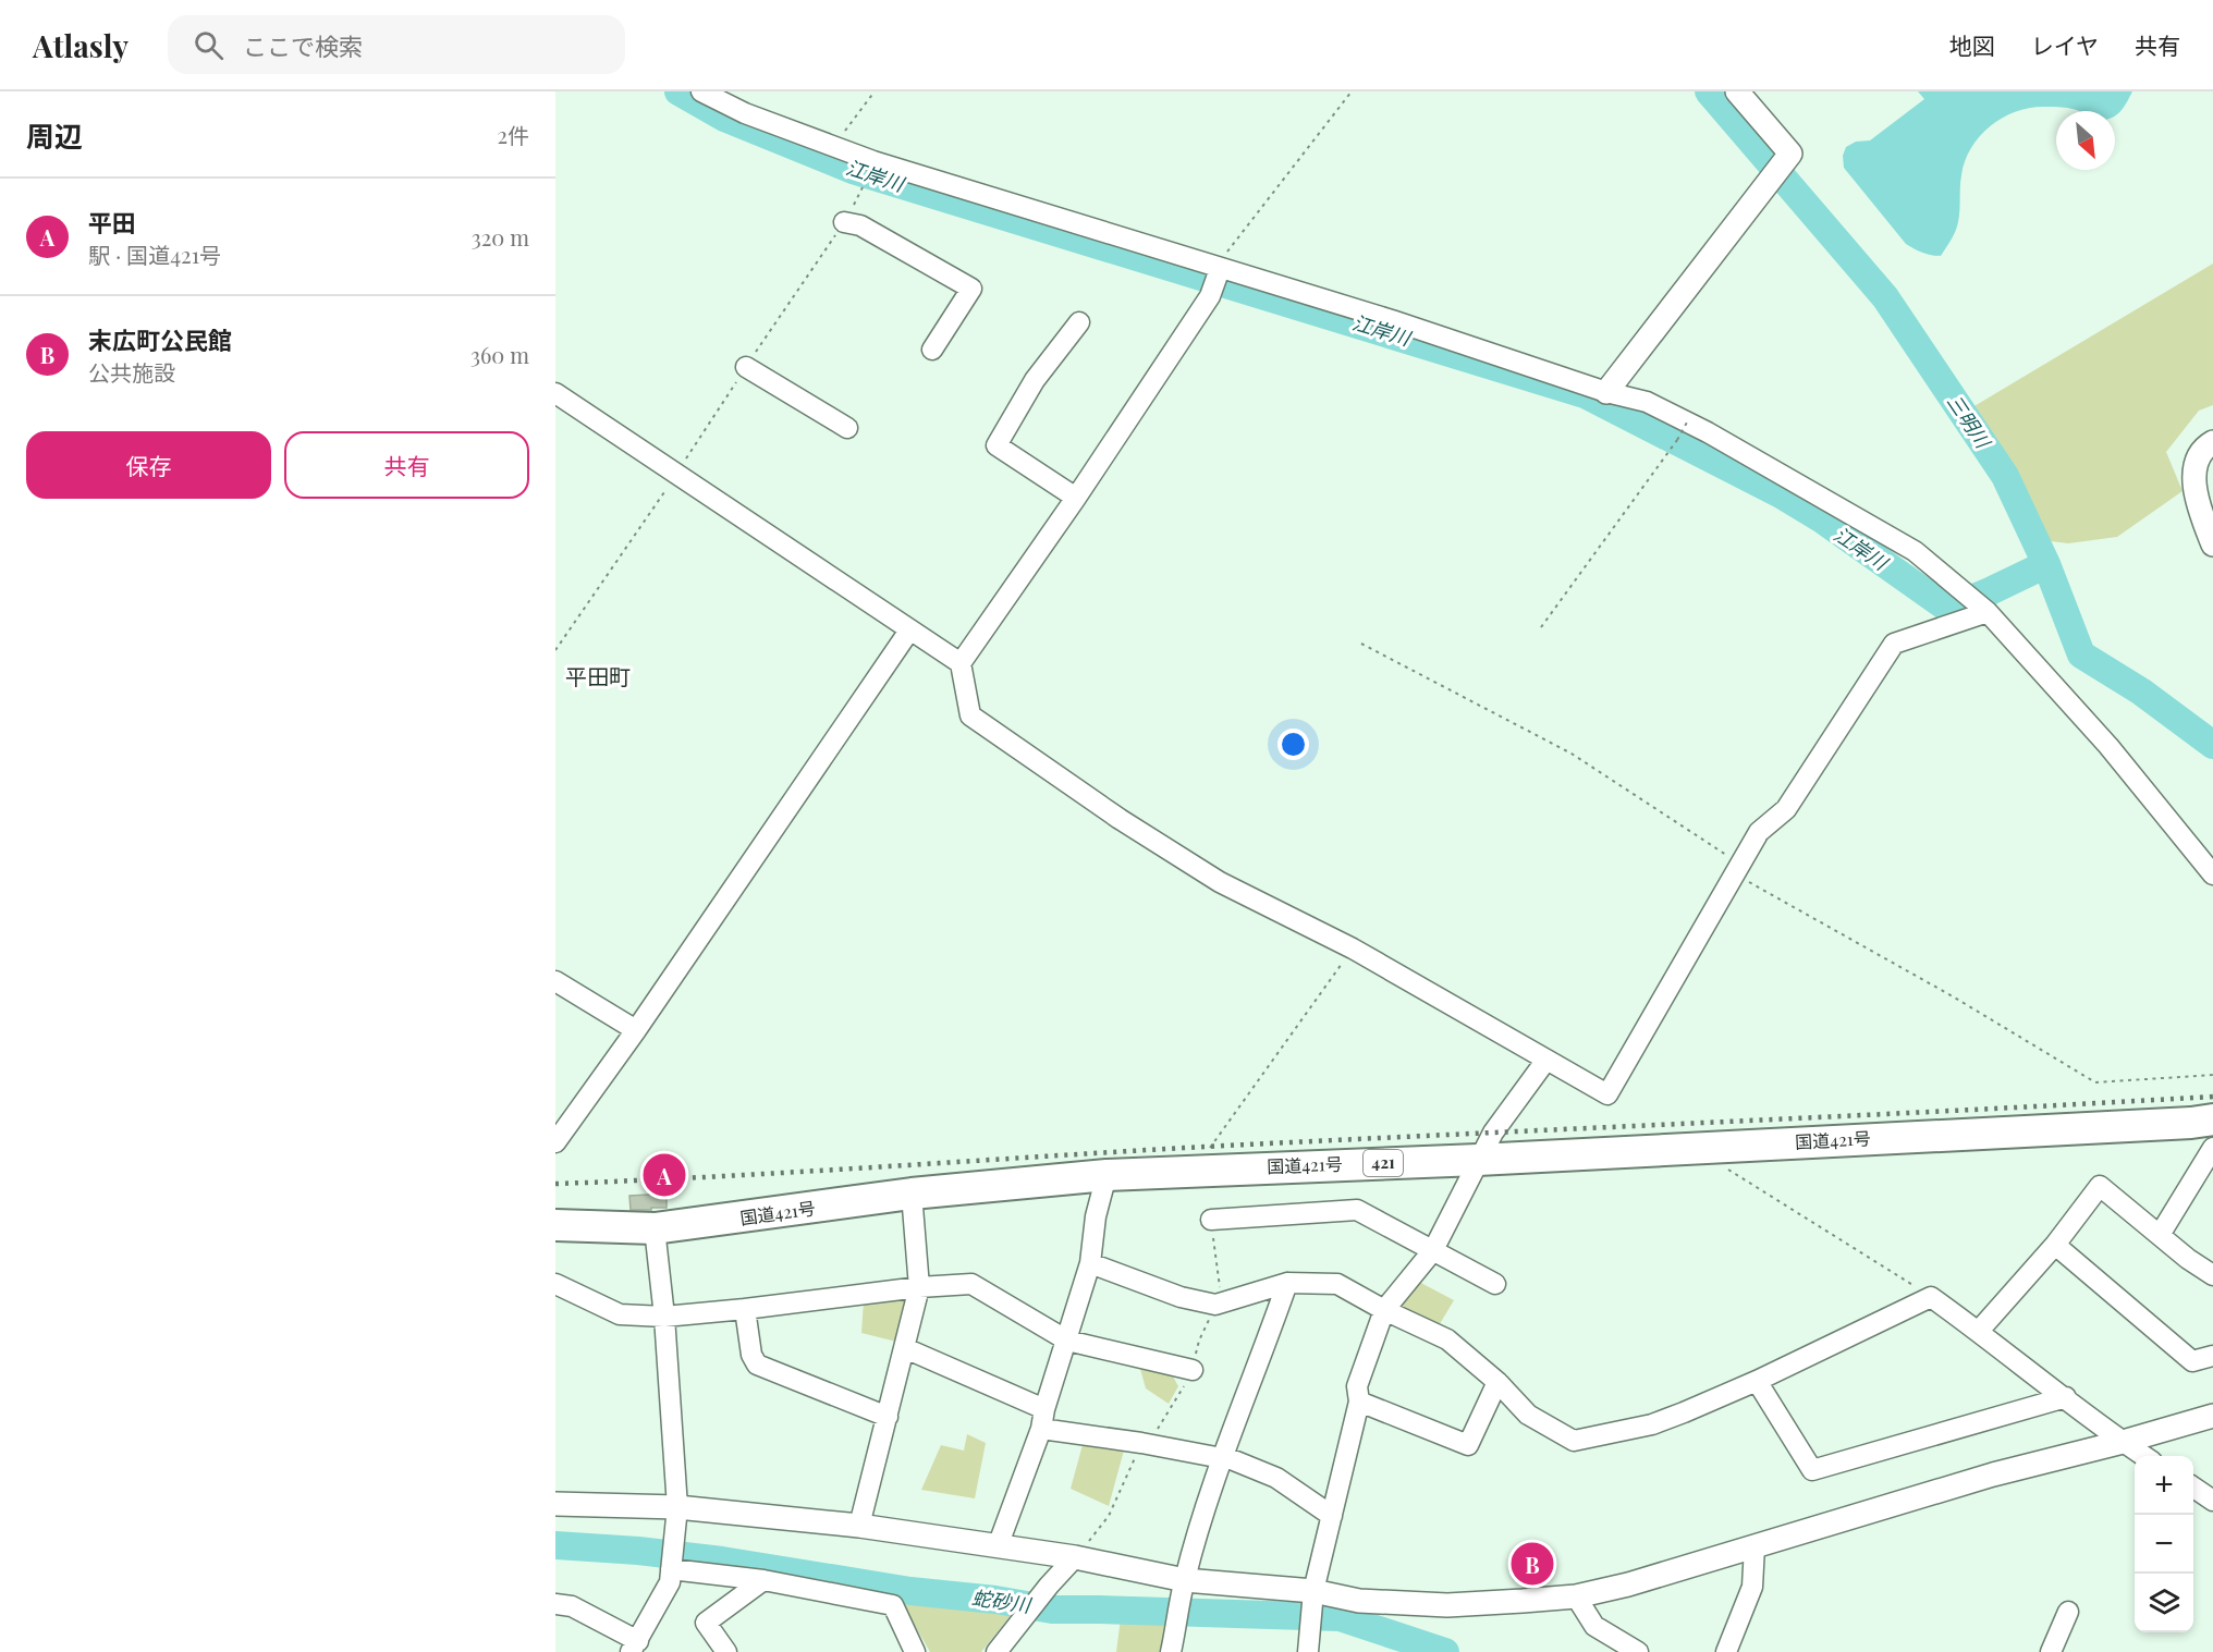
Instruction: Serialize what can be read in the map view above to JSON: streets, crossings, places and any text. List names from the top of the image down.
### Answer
{
  "streets": {
    "highway": ["国道421号", "421"]
  },
  "districts": ["平田町"],
  "water": ["江岸川", "三明川", "蛇砂川"],
  "north": "bottom right",
  "page": {
    "header": "Atlasly",
    "search": "ここで検索",
    "nav": ["地図", "レイヤ", "共有"],
    "heading": ["周辺", "2件"],
    "list": [
      {
        "mark": "A",
        "name": "平田",
        "note": "駅 · 国道421号",
        "value": "320 m"
      },
      {
        "mark": "B",
        "name": "末広町公民館",
        "note": "公共施設",
        "value": "360 m"
      }
    ],
    "buttons": ["保存", "共有"],
    "pins": ["A", "B"],
    "map_buttons": ["+", "−"]
  }
}
